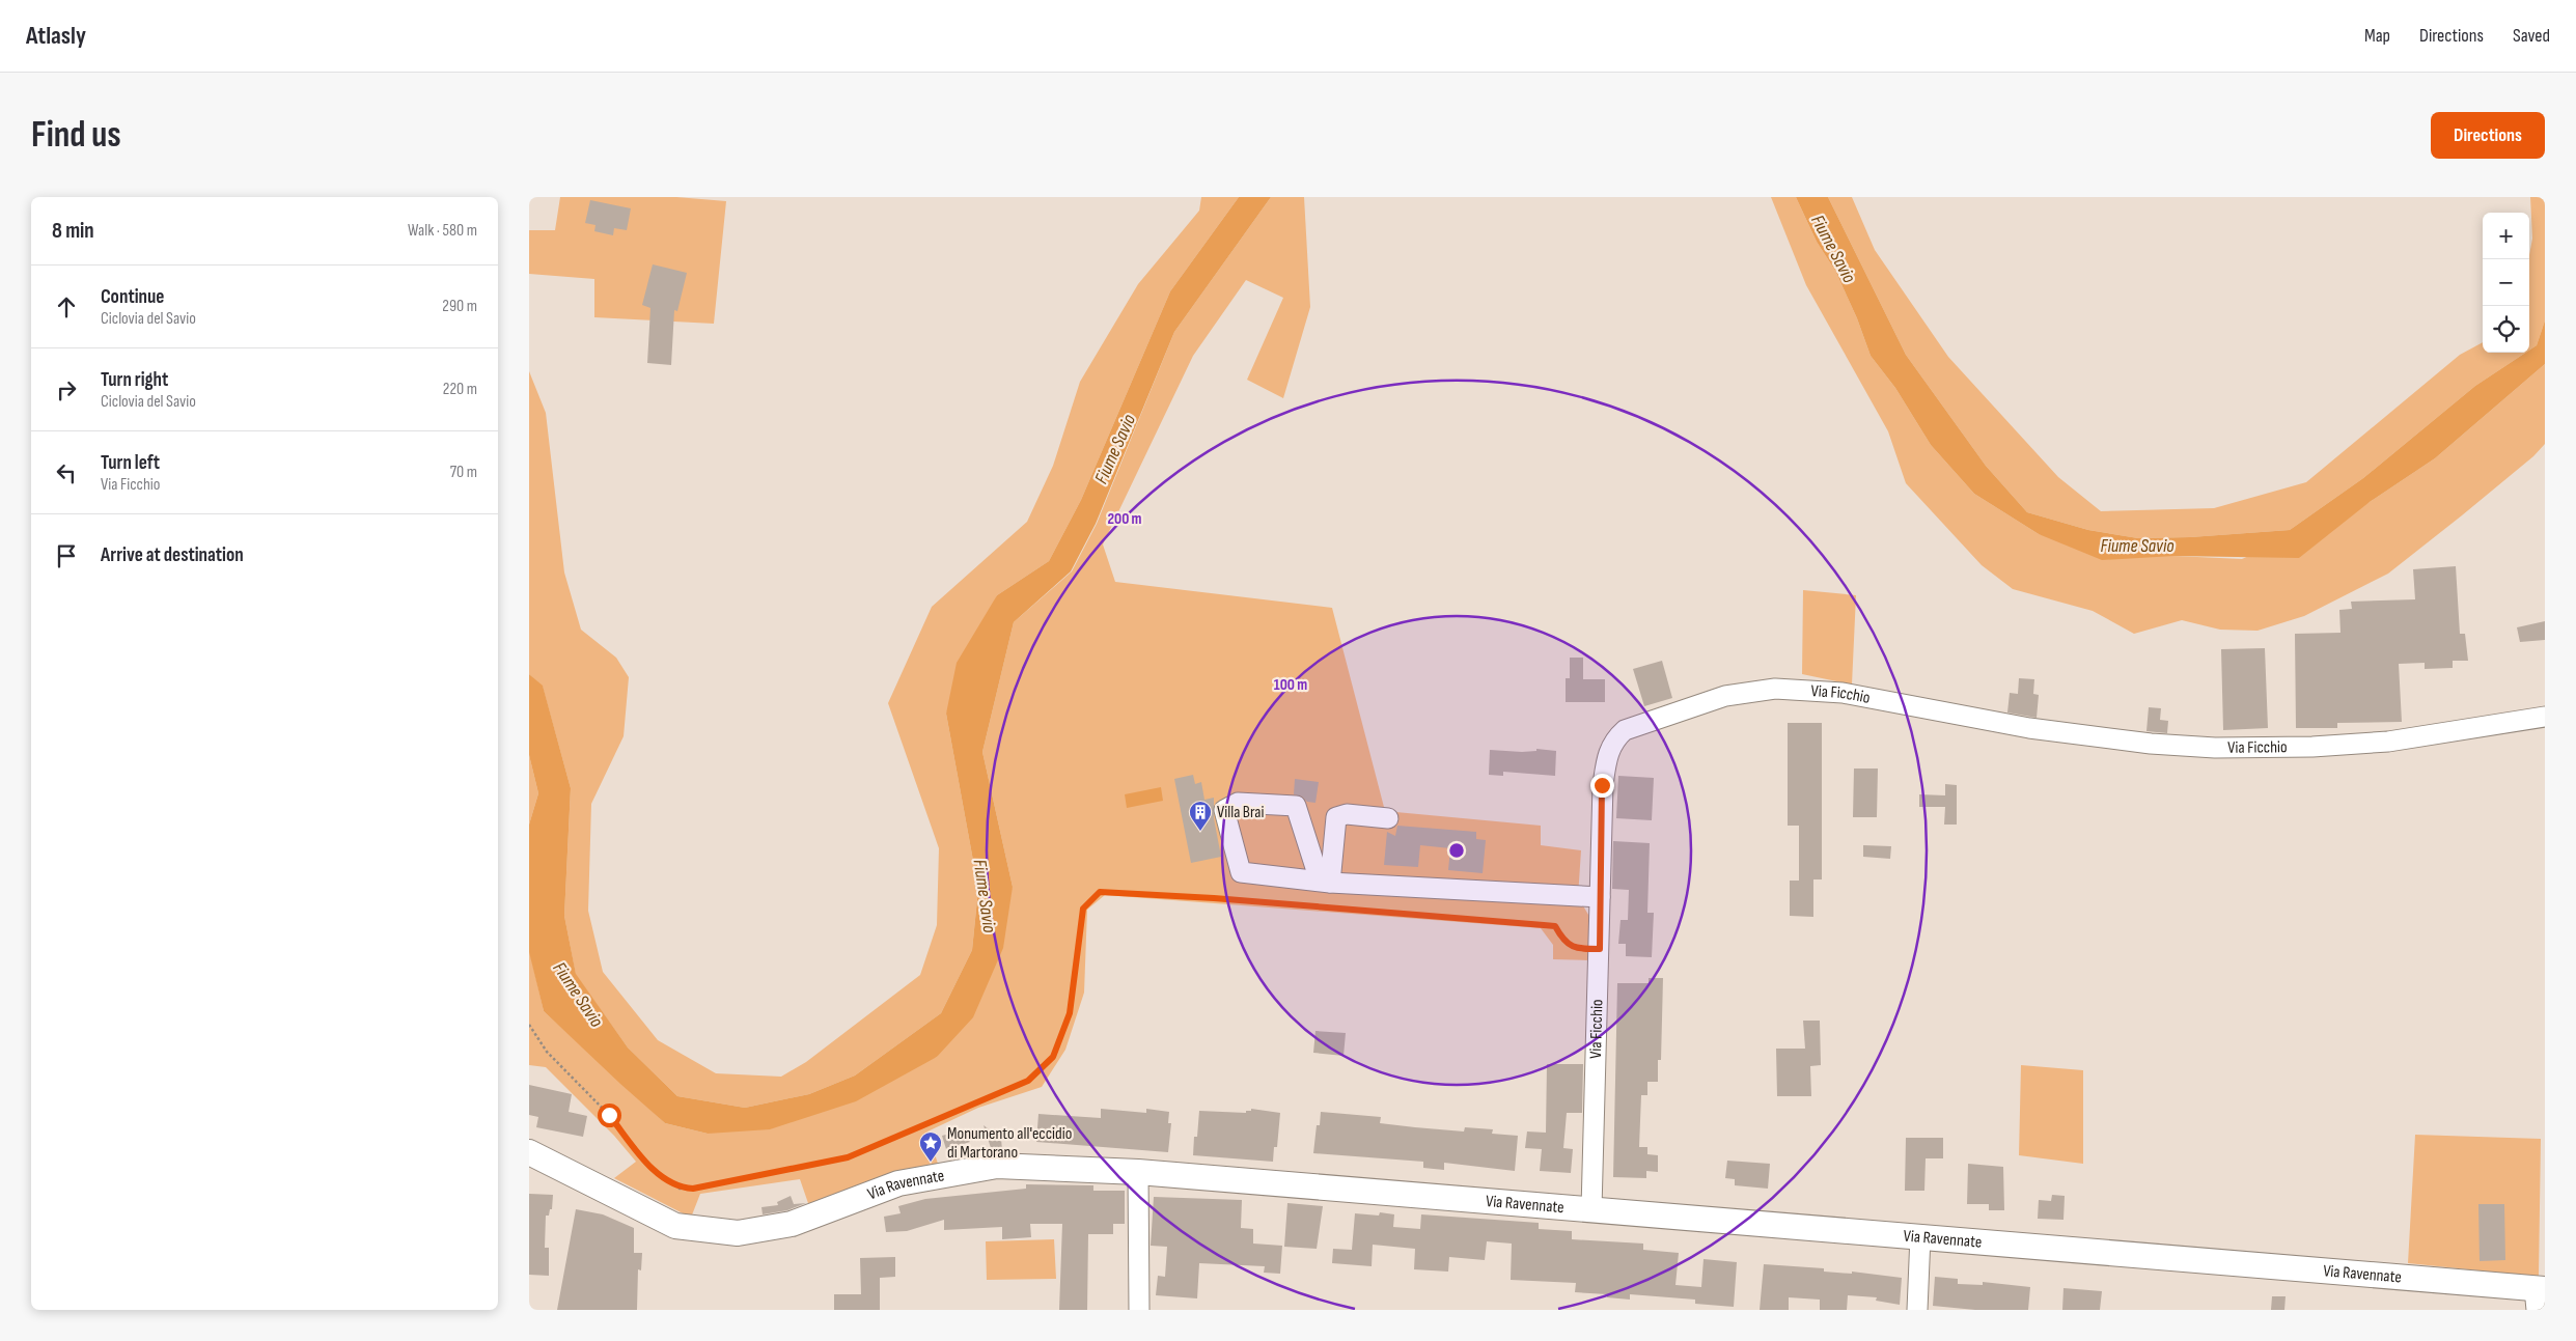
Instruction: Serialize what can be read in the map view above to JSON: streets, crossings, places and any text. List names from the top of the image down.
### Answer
{
  "streets": {
    "main road": ["Via Ravennate"],
    "street": ["Via Ficchio"]
  },
  "crossings": [
    ["Via Ficchio", "Via Ravennate"]
  ],
  "water": ["Fiume Savio"],
  "places": {
    "building": ["Villa Brai"],
    "place": ["Monumento all'eccidio di Martorano"]
  },
  "page": {
    "header": "Atlasly",
    "nav": ["Map", "Directions", "Saved"],
    "buttons": "Directions",
    "title": "Find us",
    "heading": ["8 min", "Walk · 580 m"],
    "map_buttons": ["+", "−"],
    "list": [
      ["Continue", "Ciclovia del Savio", "290 m"],
      ["Turn right", "Ciclovia del Savio", "220 m"],
      ["Turn left", "Via Ficchio", "70 m"],
      "Arrive at destination"
    ]
  },
  "rings": ["200 m", "100 m"]
}
